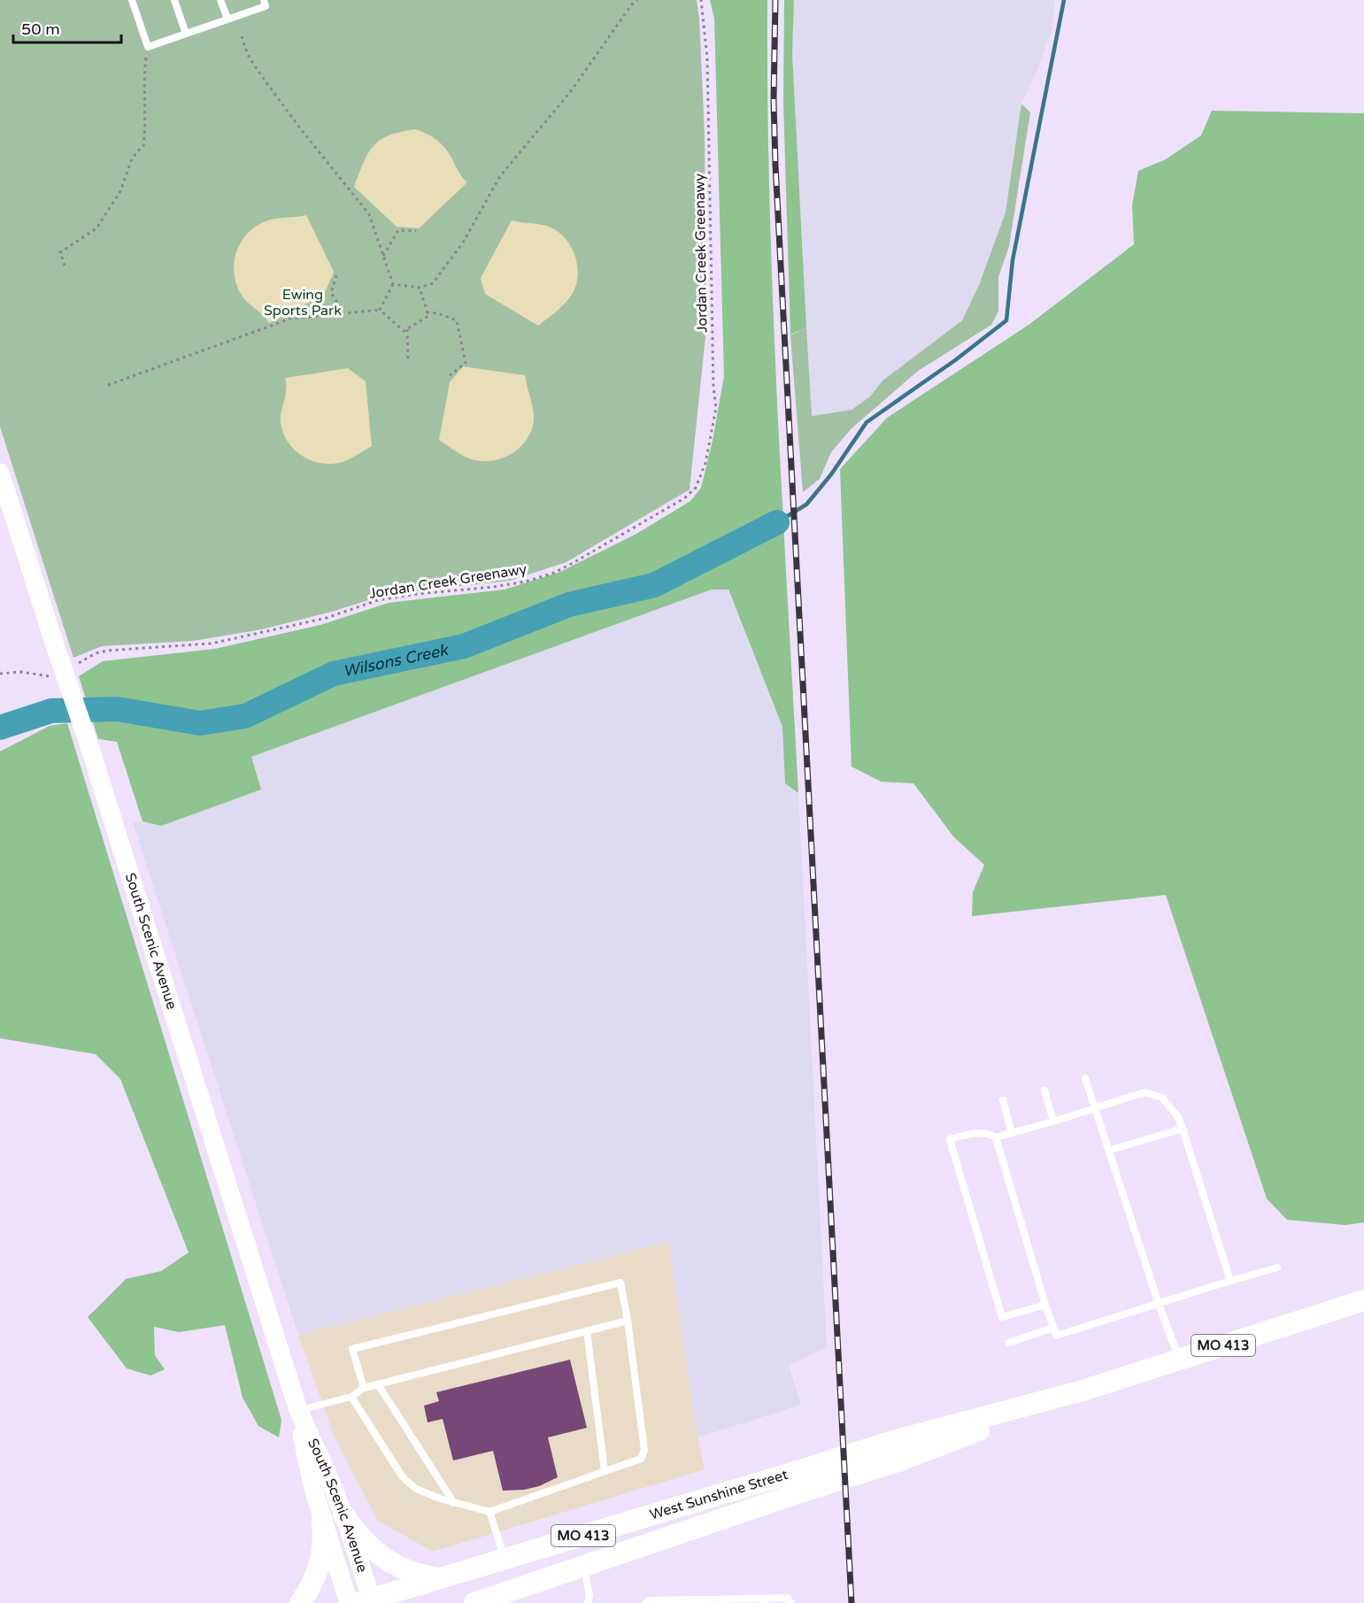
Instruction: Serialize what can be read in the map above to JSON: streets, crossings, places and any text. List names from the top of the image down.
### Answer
{
  "streets": {
    "main road": ["South Scenic Avenue", "MO 413", "West Sunshine Street"],
    "path": ["Jordan Creek Greenawy"]
  },
  "crossings": [
    ["South Scenic Avenue", "West Sunshine Street"]
  ],
  "water": ["Wilsons Creek"],
  "parks": ["Ewing Sports Park"],
  "scale_bar": "50 m"
}
